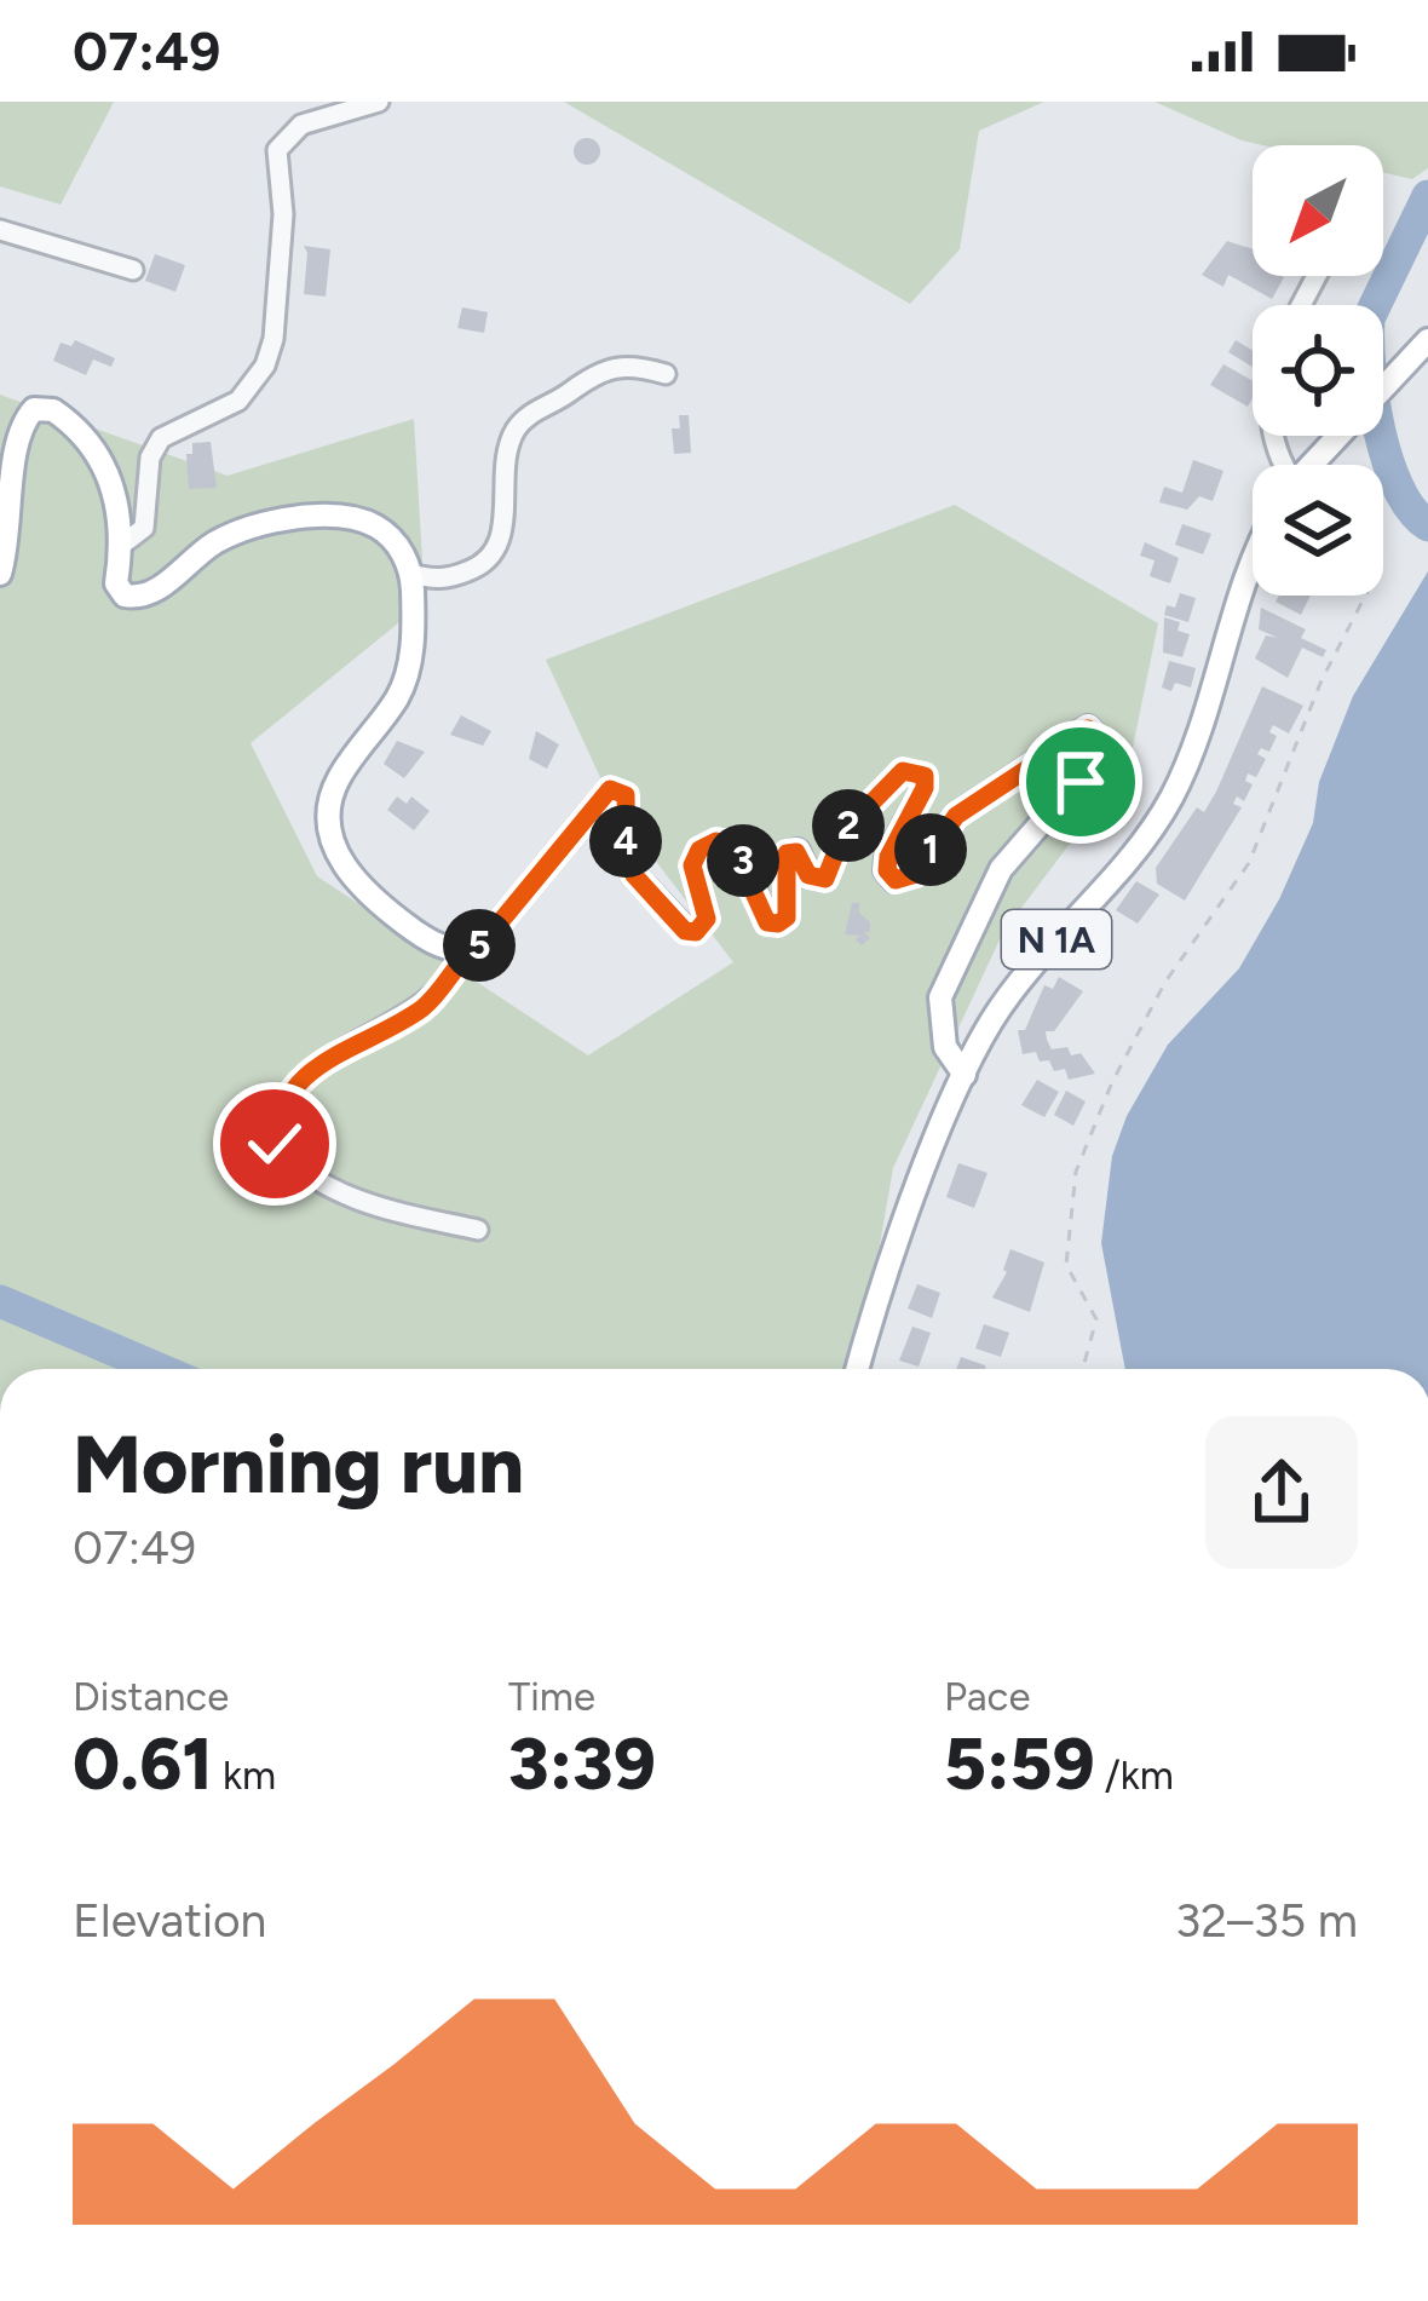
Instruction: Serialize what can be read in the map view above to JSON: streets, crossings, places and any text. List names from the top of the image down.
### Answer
{
  "streets": {
    "main road": ["N 1A"]
  },
  "north": "bottom left",
  "page": {
    "status": "07:49",
    "pins": [
      "2",
      "4",
      "1",
      "3",
      "5"
    ],
    "heading": ["Morning run", "07:49"],
    "stats": [
      ["Distance", "0.61 km"],
      ["Time", "3:39"],
      ["Pace", "5:59 /km"]
    ],
    "chart": ["Elevation", "32–35 m"]
  }
}
